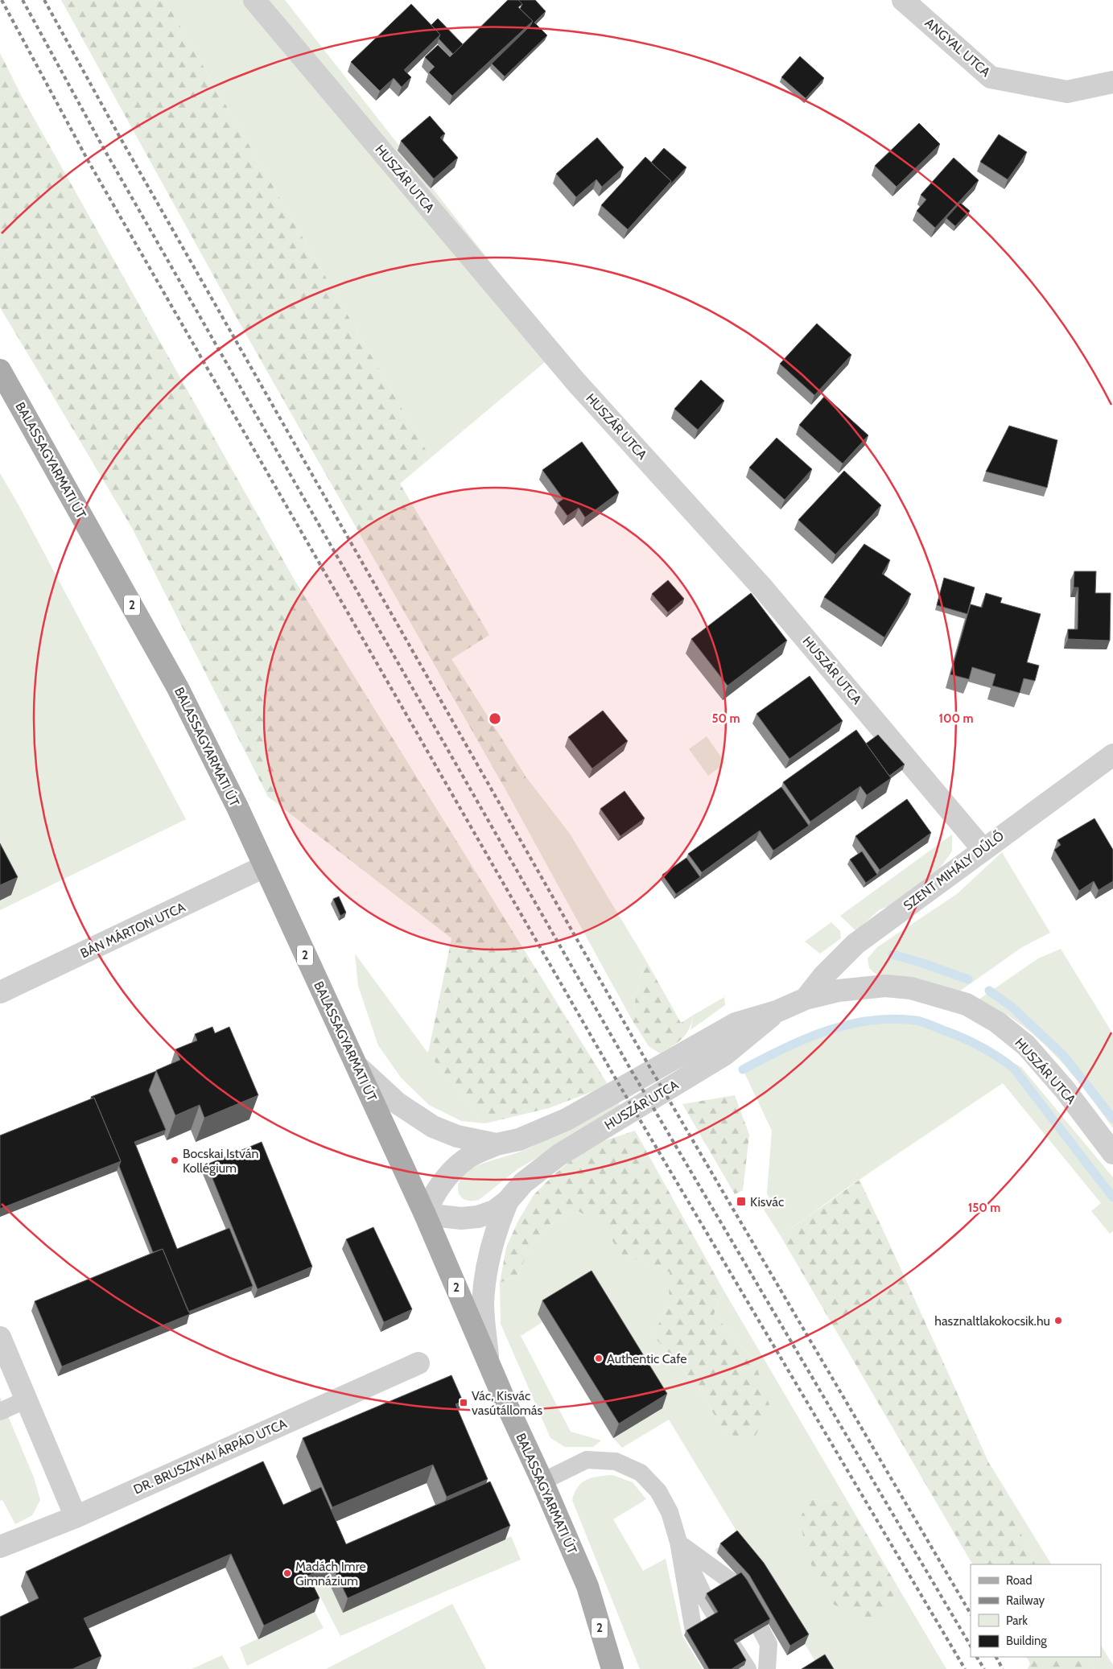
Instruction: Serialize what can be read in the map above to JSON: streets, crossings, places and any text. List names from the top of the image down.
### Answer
{
  "streets": {
    "main road": ["BALASSAGYARMATI ÚT", "2"],
    "street": [
      "ANGYAL UTCA",
      "HUSZÁR UTCA",
      "SZENT MIHÁLY DŰLŐ",
      "BÁN MÁRTON UTCA",
      "DR. BRUSZNYAI ÁRPÁD UTCA"
    ]
  },
  "crossings": [
    ["HUSZÁR UTCA", "BALASSAGYARMATI ÚT"],
    ["HUSZÁR UTCA", "SZENT MIHÁLY DŰLŐ"],
    ["BALASSAGYARMATI ÚT", "BÁN MÁRTON UTCA"]
  ],
  "places": {
    "other": [
      "Bocskai István Kollégium",
      "hasznaltlakokocsik.hu",
      "Authentic Cafe",
      "Madách Imre Gimnázium"
    ],
    "transit": ["Kisvác", "Vác, Kisvác vasútállomás"]
  },
  "legend": [
    "Road",
    "Railway",
    "Park",
    "Building"
  ],
  "rings": ["50 m", "100 m", "150 m"]
}
